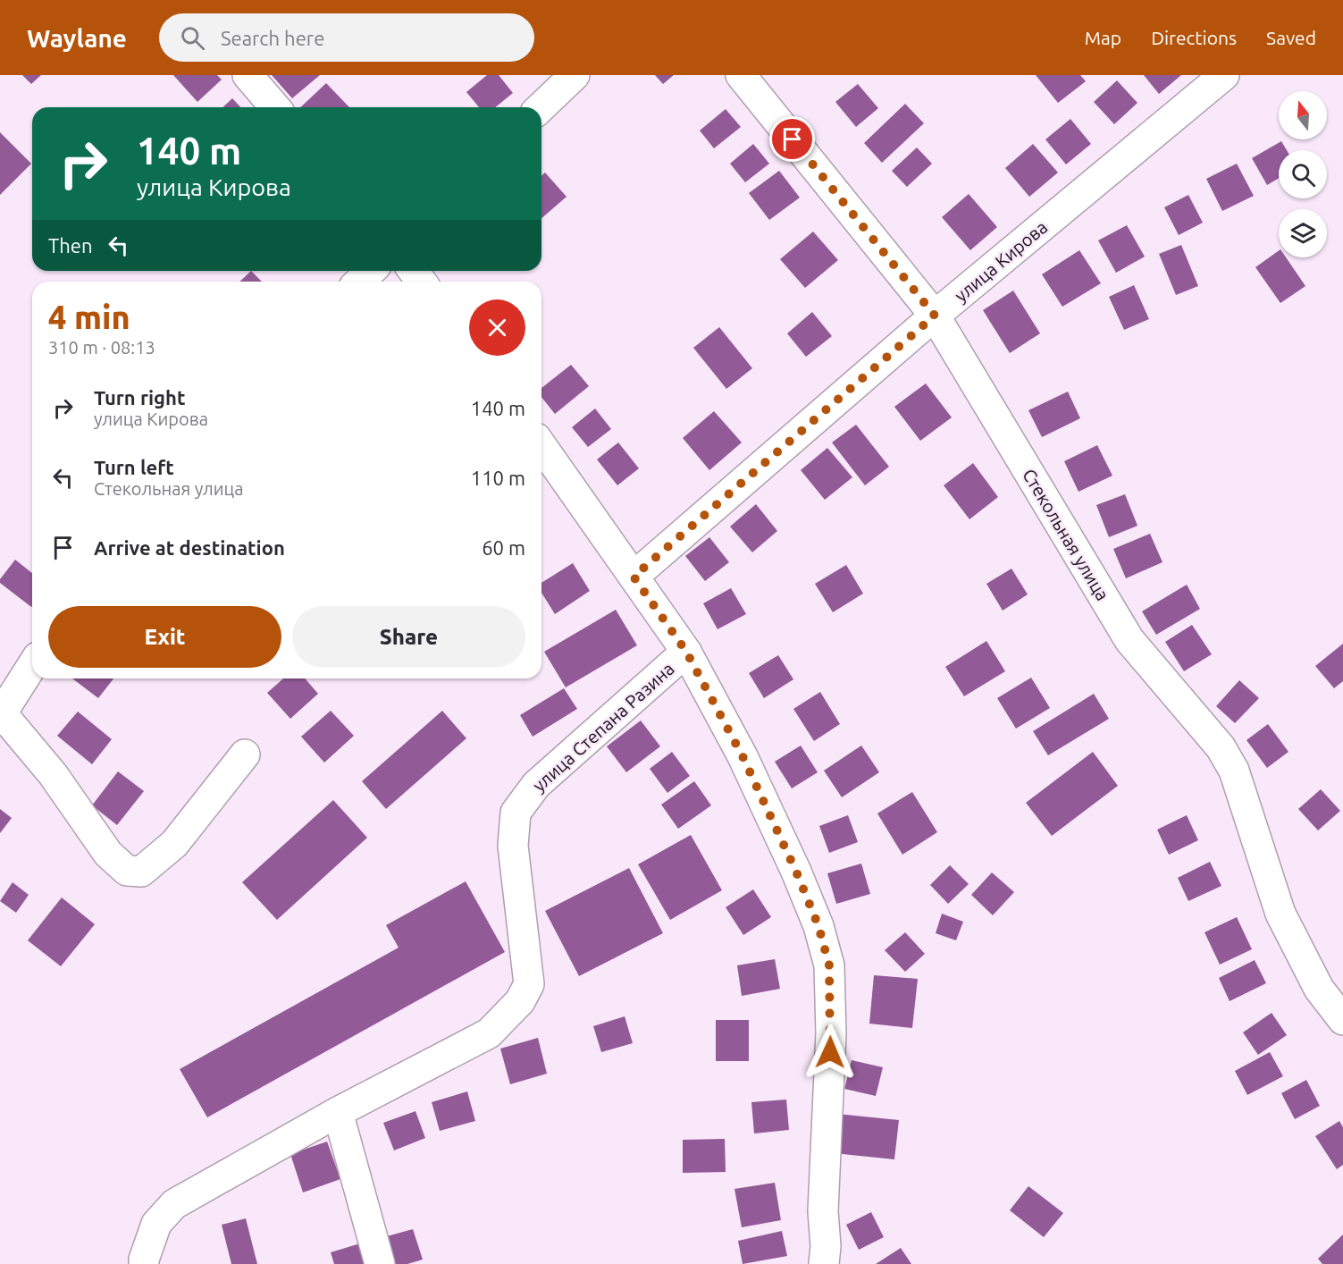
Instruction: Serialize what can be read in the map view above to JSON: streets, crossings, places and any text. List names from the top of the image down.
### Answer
{
  "streets": {
    "street": ["улица Кирова", "Стекольная улица", "улица Степана Разина"]
  },
  "crossings": [
    ["улица Кирова", "Стекольная улица"]
  ],
  "north": "top",
  "page": {
    "header": "Waylane",
    "search": "Search here",
    "nav": ["Map", "Directions", "Saved"],
    "turn": ["140 m", "улица Кирова"],
    "then": "Then",
    "heading": ["4 min", "310 m · 08:13"],
    "list": [
      {
        "name": "Turn right",
        "note": "улица Кирова",
        "value": "140 m"
      },
      {
        "name": "Turn left",
        "note": "Стекольная улица",
        "value": "110 m"
      },
      {
        "name": "Arrive at destination",
        "value": "60 m"
      }
    ],
    "buttons": ["Exit", "Share"]
  }
}
